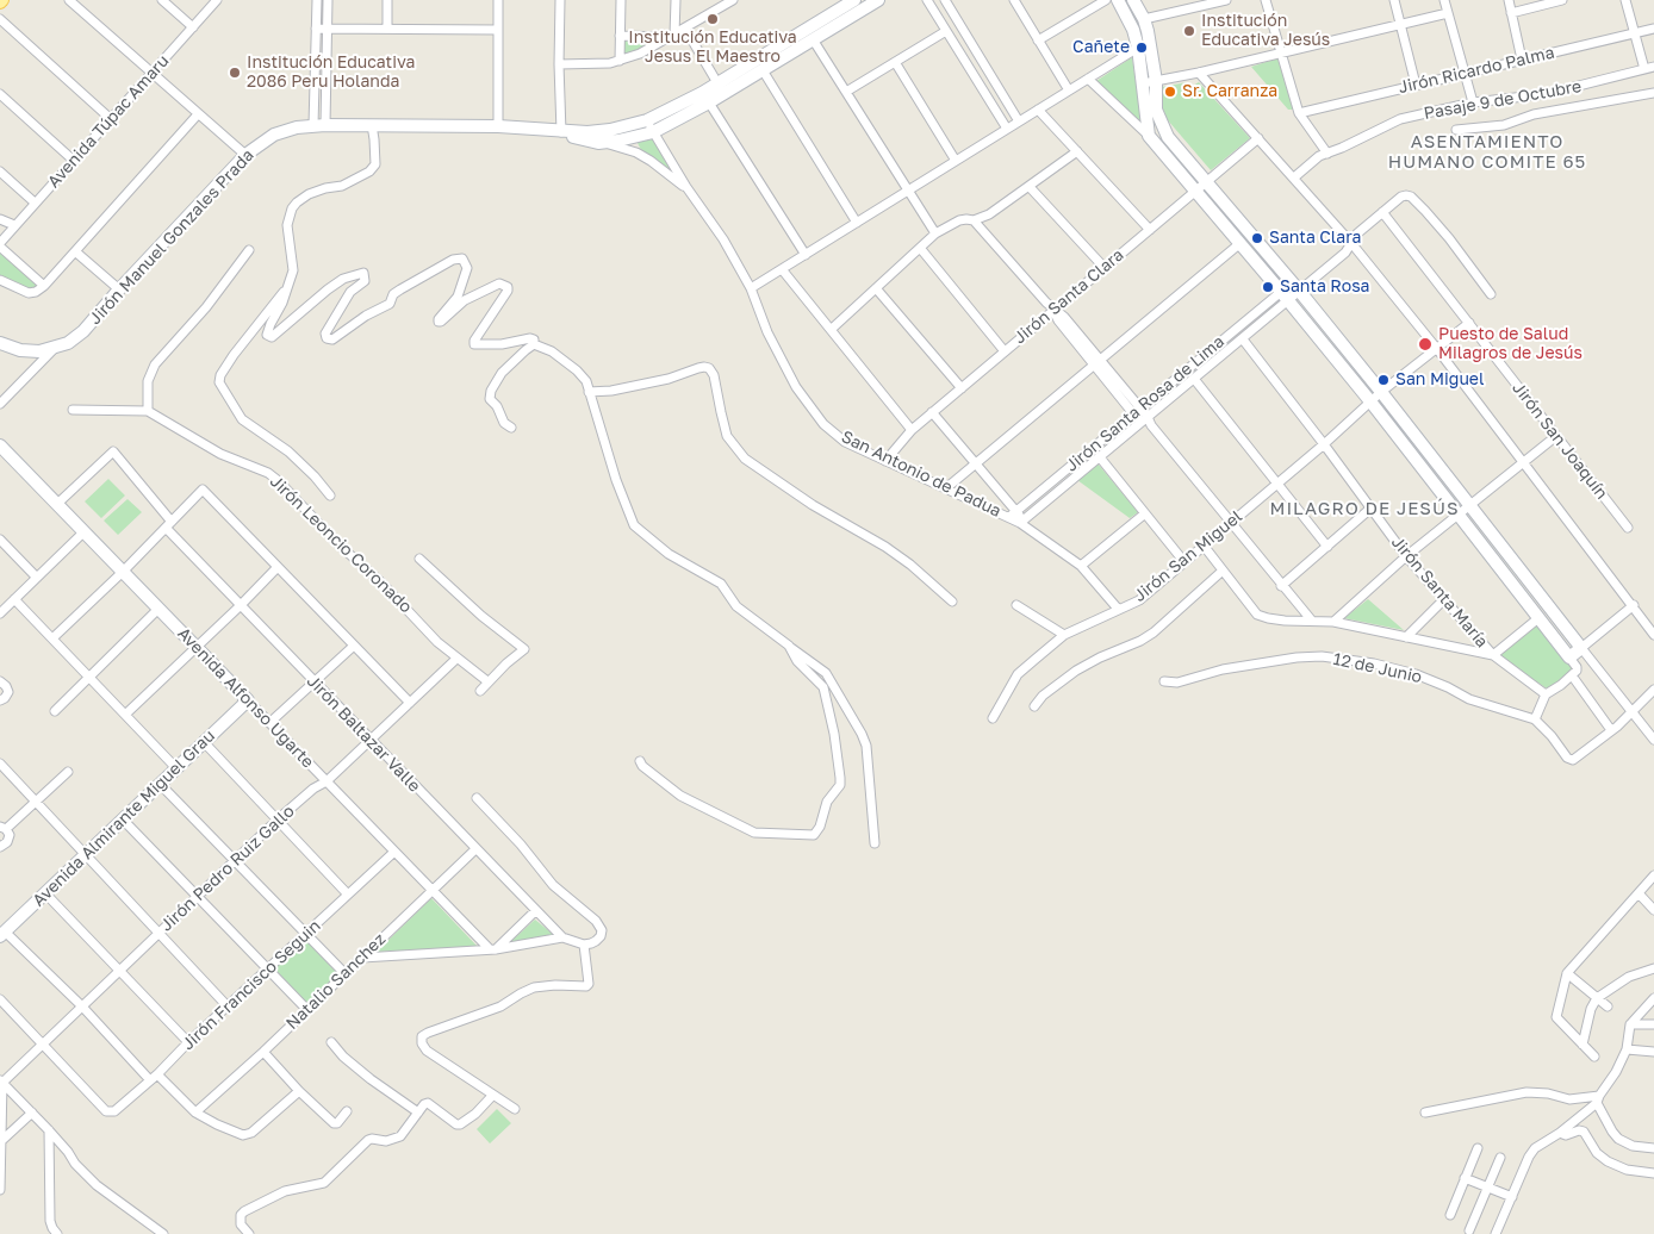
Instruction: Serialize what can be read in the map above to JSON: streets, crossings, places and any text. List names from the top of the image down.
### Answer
{
  "streets": {
    "street": [
      "Jirón Ricardo Palma",
      "Pasaje 9 de Octubre",
      "Avenida Túpac Amaru",
      "Jirón Manuel Gonzales Prada",
      "Jirón Santa Clara",
      "Jirón Santa Rosa de Lima",
      "Jirón San Joaquín",
      "San Antonio de Padua",
      "Jirón Leoncio Coronado",
      "Jirón San Miguel",
      "Jirón Santa María",
      "12 de Junio",
      "Avenida Alfonso Ugarte",
      "Jirón Baltazar Valle",
      "Avenida Almirante Miguel Grau",
      "Jirón Pedro Ruiz Gallo",
      "Natalio Sanchez",
      "Jirón Francisco Seguin"
    ]
  },
  "crossings": [
    ["Jirón Santa Clara", "San Antonio de Padua"],
    ["Jirón Santa Rosa de Lima", "San Antonio de Padua"],
    ["Jirón Santa Rosa de Lima", "Jirón Santa María"],
    ["Jirón San Joaquín", "Jirón San Miguel"],
    ["San Antonio de Padua", "Jirón San Miguel"],
    ["Jirón Leoncio Coronado", "Jirón Pedro Ruiz Gallo"],
    ["Jirón San Miguel", "Jirón Santa María"],
    ["Avenida Alfonso Ugarte", "Jirón Baltazar Valle"],
    ["Avenida Alfonso Ugarte", "Avenida Almirante Miguel Grau"],
    ["Avenida Alfonso Ugarte", "Jirón Pedro Ruiz Gallo"],
    ["Avenida Alfonso Ugarte", "Natalio Sanchez"],
    ["Avenida Alfonso Ugarte", "Jirón Francisco Seguin"],
    ["Jirón Baltazar Valle", "Jirón Pedro Ruiz Gallo"],
    ["Jirón Baltazar Valle", "Natalio Sanchez"],
    ["Jirón Pedro Ruiz Gallo", "Jirón Francisco Seguin"]
  ],
  "districts": ["ASENTAMIENTO HUMANO COMITE 65", "MILAGRO DE JESÚS"],
  "places": [
    "Institución Educativa Jesus El Maestro",
    "Institución Educativa Jesús",
    "Cañete",
    "Institución Educativa 2086 Peru Holanda",
    "Sr. Carranza",
    "Santa Clara",
    "Santa Rosa",
    "Puesto de Salud Milagros de Jesús",
    "San Miguel"
  ]
}
